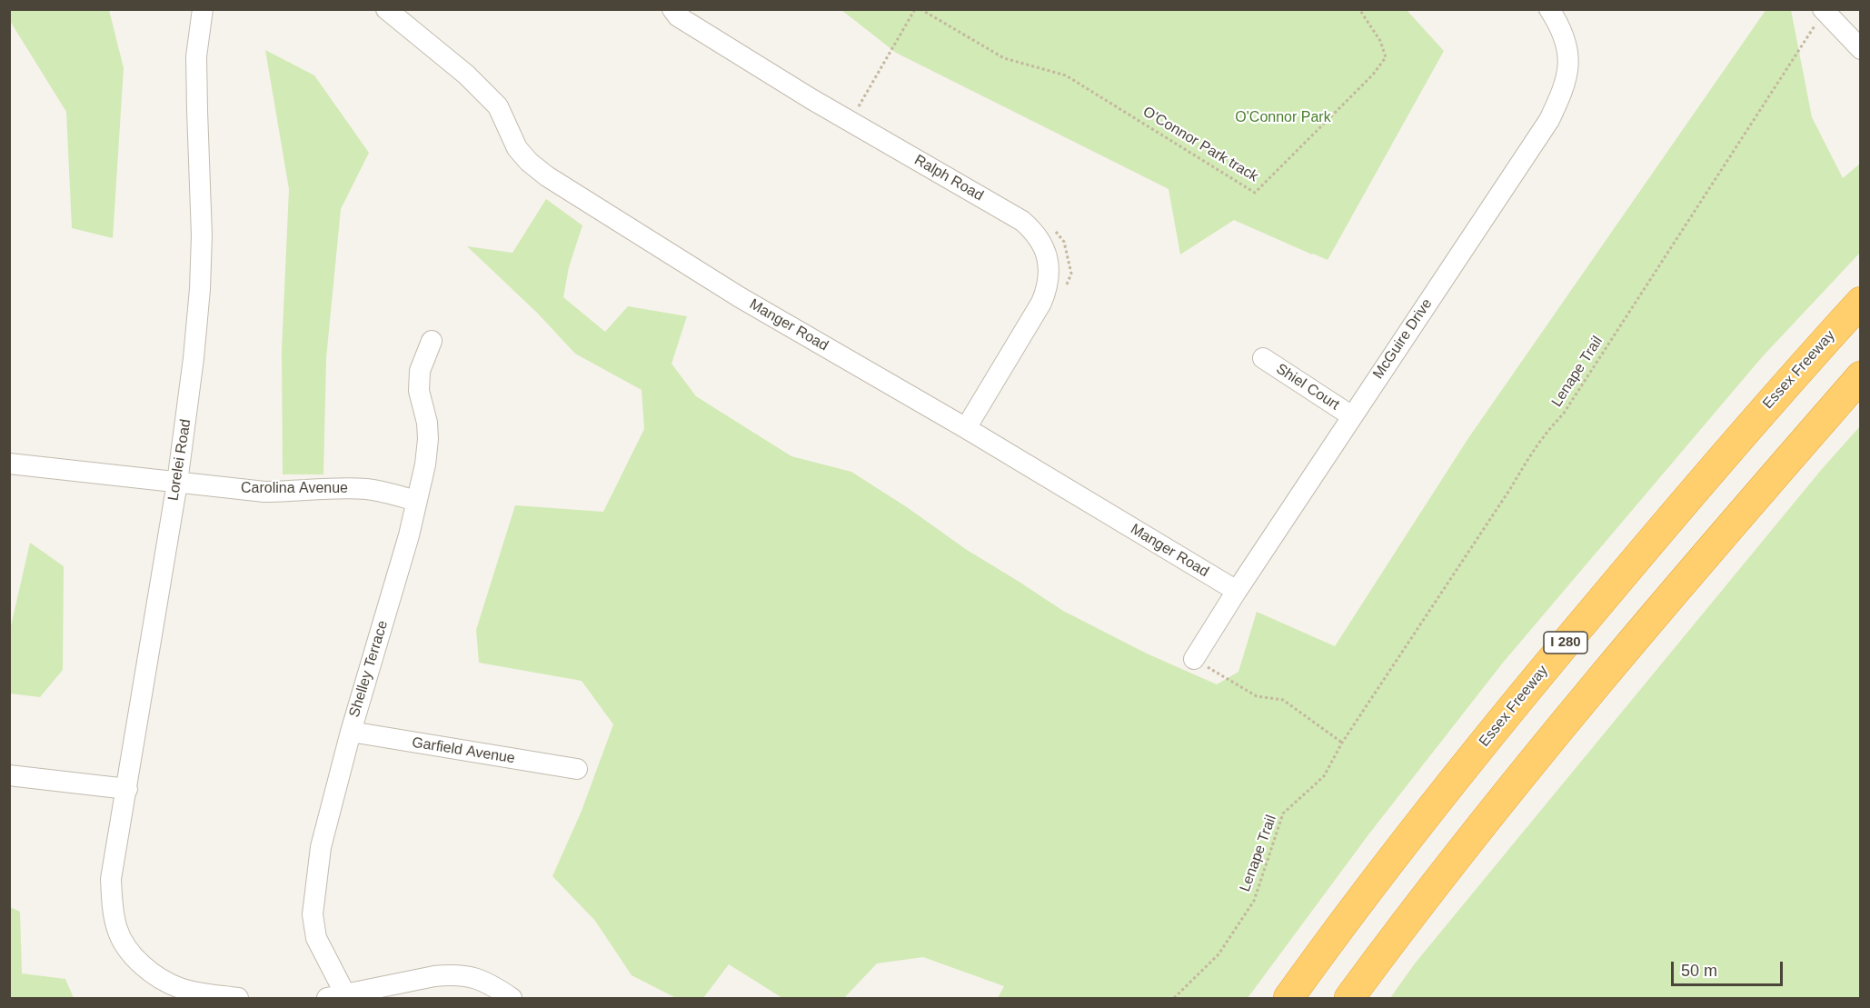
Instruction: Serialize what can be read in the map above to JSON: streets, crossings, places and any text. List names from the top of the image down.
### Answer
{
  "streets": {
    "highway": ["Essex Freeway", "I 280"],
    "street": [
      "Ralph Road",
      "Manger Road",
      "McGuire Drive",
      "Shiel Court",
      "Lorelei Road",
      "Carolina Avenue",
      "Shelley Terrace",
      "Garfield Avenue"
    ],
    "path": ["O'Connor Park track", "Lenape Trail"]
  },
  "crossings": [
    ["Ralph Road", "Manger Road"],
    ["Manger Road", "McGuire Drive"],
    ["McGuire Drive", "Shiel Court"],
    ["Lorelei Road", "Carolina Avenue"],
    ["Carolina Avenue", "Shelley Terrace"],
    ["Shelley Terrace", "Garfield Avenue"]
  ],
  "parks": ["O'Connor Park"],
  "scale_bar": "50 m"
}
